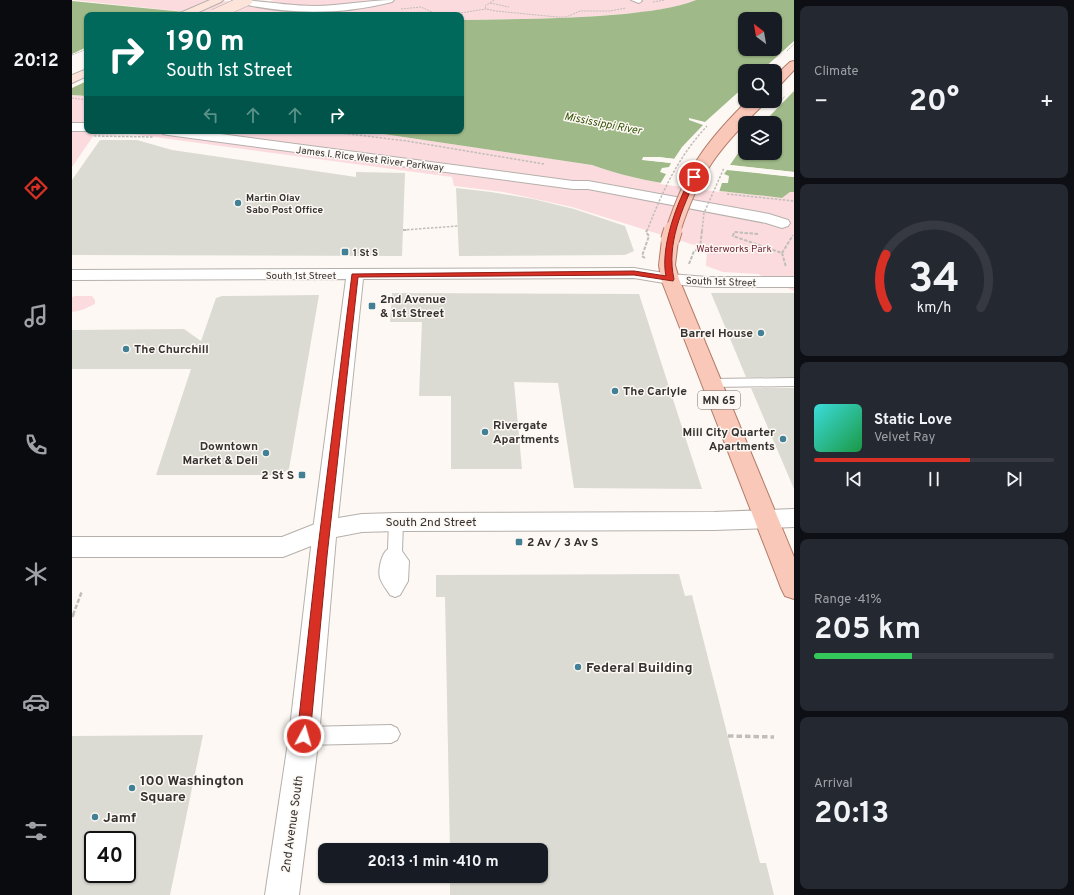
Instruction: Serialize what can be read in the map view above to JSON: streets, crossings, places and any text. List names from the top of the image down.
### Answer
{
  "streets": {
    "main road": ["MN 65"],
    "street": [
      "James I. Rice West River Parkway",
      "South 1st Street",
      "South 2nd Street",
      "2nd Avenue South"
    ]
  },
  "crossings": [
    ["South 1st Street", "MN 65"],
    ["South 1st Street", "2nd Avenue South"],
    ["MN 65", "South 2nd Street"],
    ["South 2nd Street", "2nd Avenue South"]
  ],
  "water": ["Mississippi River"],
  "parks": ["Waterworks Park"],
  "places": {
    "other": [
      "Martin Olav Sabo Post Office",
      "Barrel House",
      "The Churchill",
      "The Carlyle",
      "Rivergate Apartments",
      "Mill City Quarter Apartments",
      "Downtown Market & Deli",
      "Federal Building",
      "100 Washington Square",
      "Jamf"
    ],
    "transit": [
      "1 St S",
      "2nd Avenue & 1st Street",
      "2 St S",
      "2 Av / 3 Av S"
    ]
  },
  "north": "top left",
  "page": {
    "tabs": "20:12",
    "tile": [
      "Climate",
      ["Range · 41%", "205 km"],
      ["Arrival", "20:13"]
    ],
    "turn": ["190 m", "South 1st Street"],
    "heat": ["−", "20°", "+"],
    "song": ["Static Love", "Velvet Ray"],
    "limit": "40",
    "trip": "20:13 · 1 min · 410 m",
    "gauge": ["34", "km/h"]
  }
}
